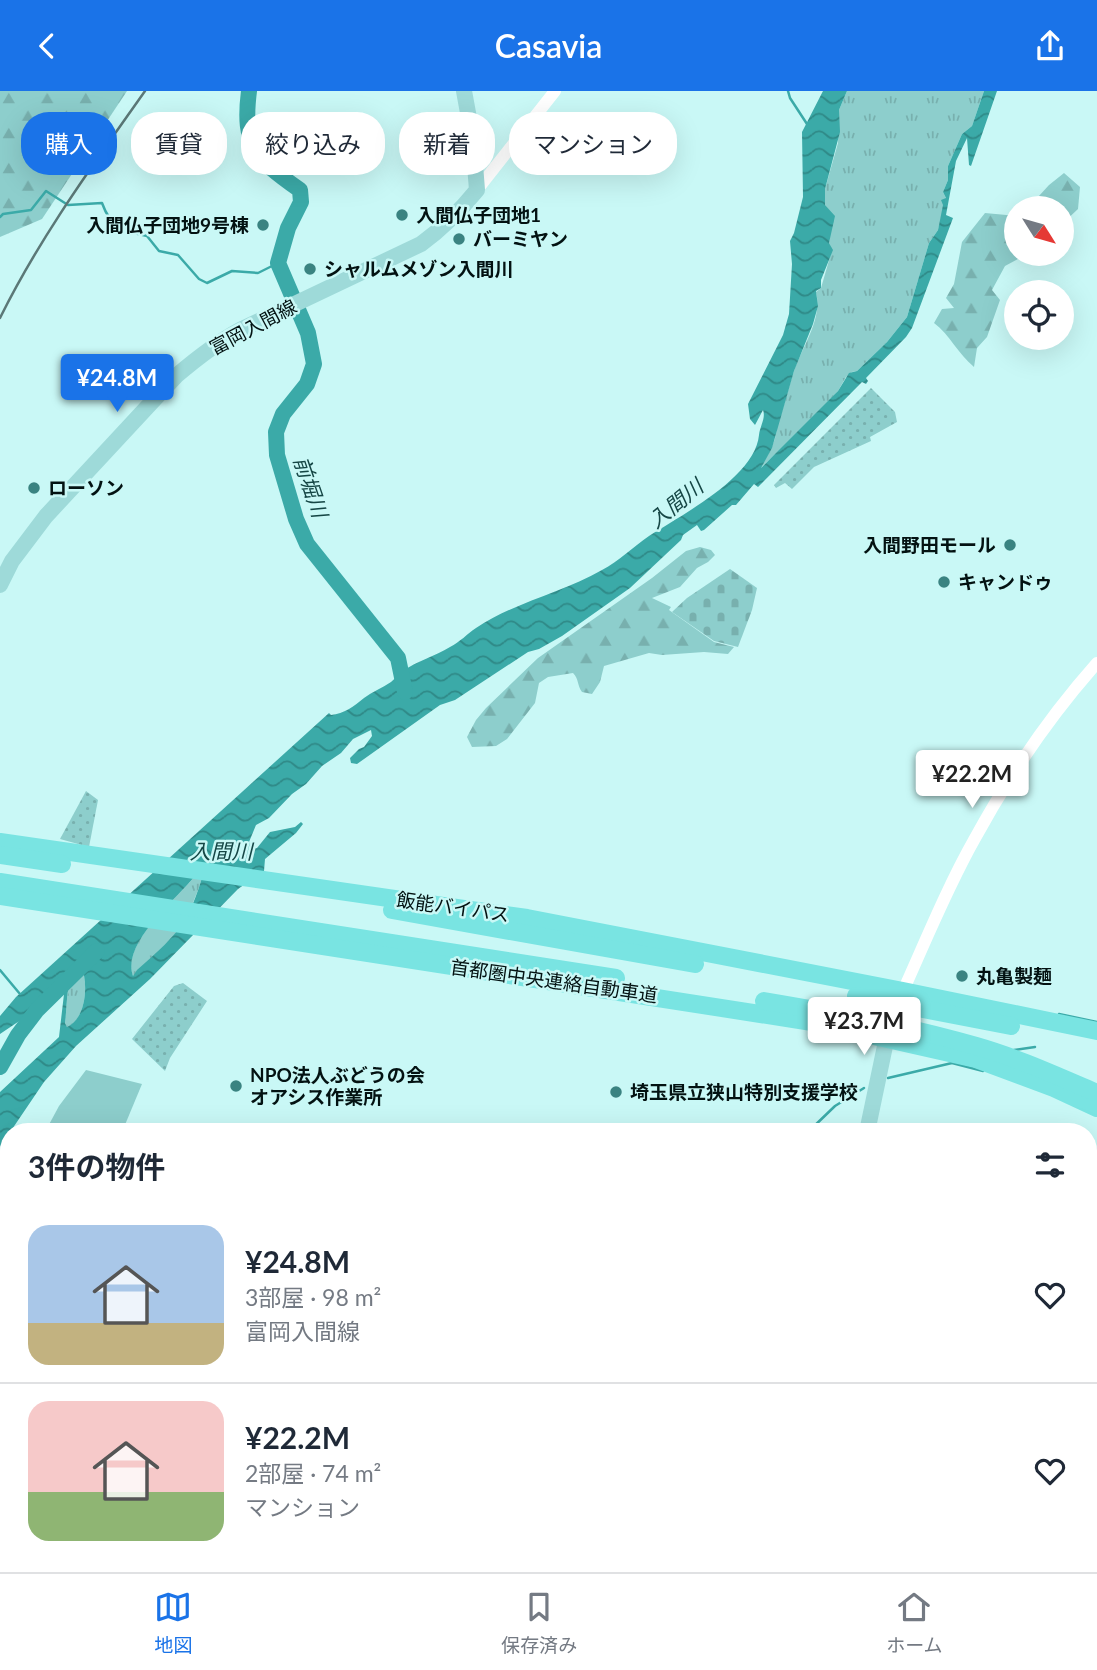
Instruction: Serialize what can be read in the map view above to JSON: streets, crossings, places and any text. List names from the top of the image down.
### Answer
{
  "streets": {
    "highway": ["飯能バイパス", "首都圏中央連絡自動車道"],
    "main road": ["富岡入間線"]
  },
  "water": ["前堀川", "入間川"],
  "places": [
    "入間仏子団地1",
    "入間仏子団地9号棟",
    "バーミヤン",
    "シャルムメゾン入間川",
    "ローソン",
    "入間野田モール",
    "キャンドゥ",
    "丸亀製麺",
    "NPO法人ぶどうの会 オアシス作業所",
    "埼玉県立狭山特別支援学校"
  ],
  "north": "bottom right",
  "page": {
    "header": "Casavia",
    "chip": [
      "購入",
      "賃貸",
      "絞り込み",
      "新着",
      "マンション"
    ],
    "price": ["¥24.8M", "¥22.2M", "¥23.7M"],
    "heading": "3件の物件",
    "list": [
      {
        "name": "¥24.8M",
        "note": "3部屋 · 98 m² · 富岡入間線"
      },
      {
        "name": "¥22.2M",
        "note": "2部屋 · 74 m² · マンション"
      }
    ],
    "tabs": ["地図", "保存済み", "ホーム"]
  }
}
